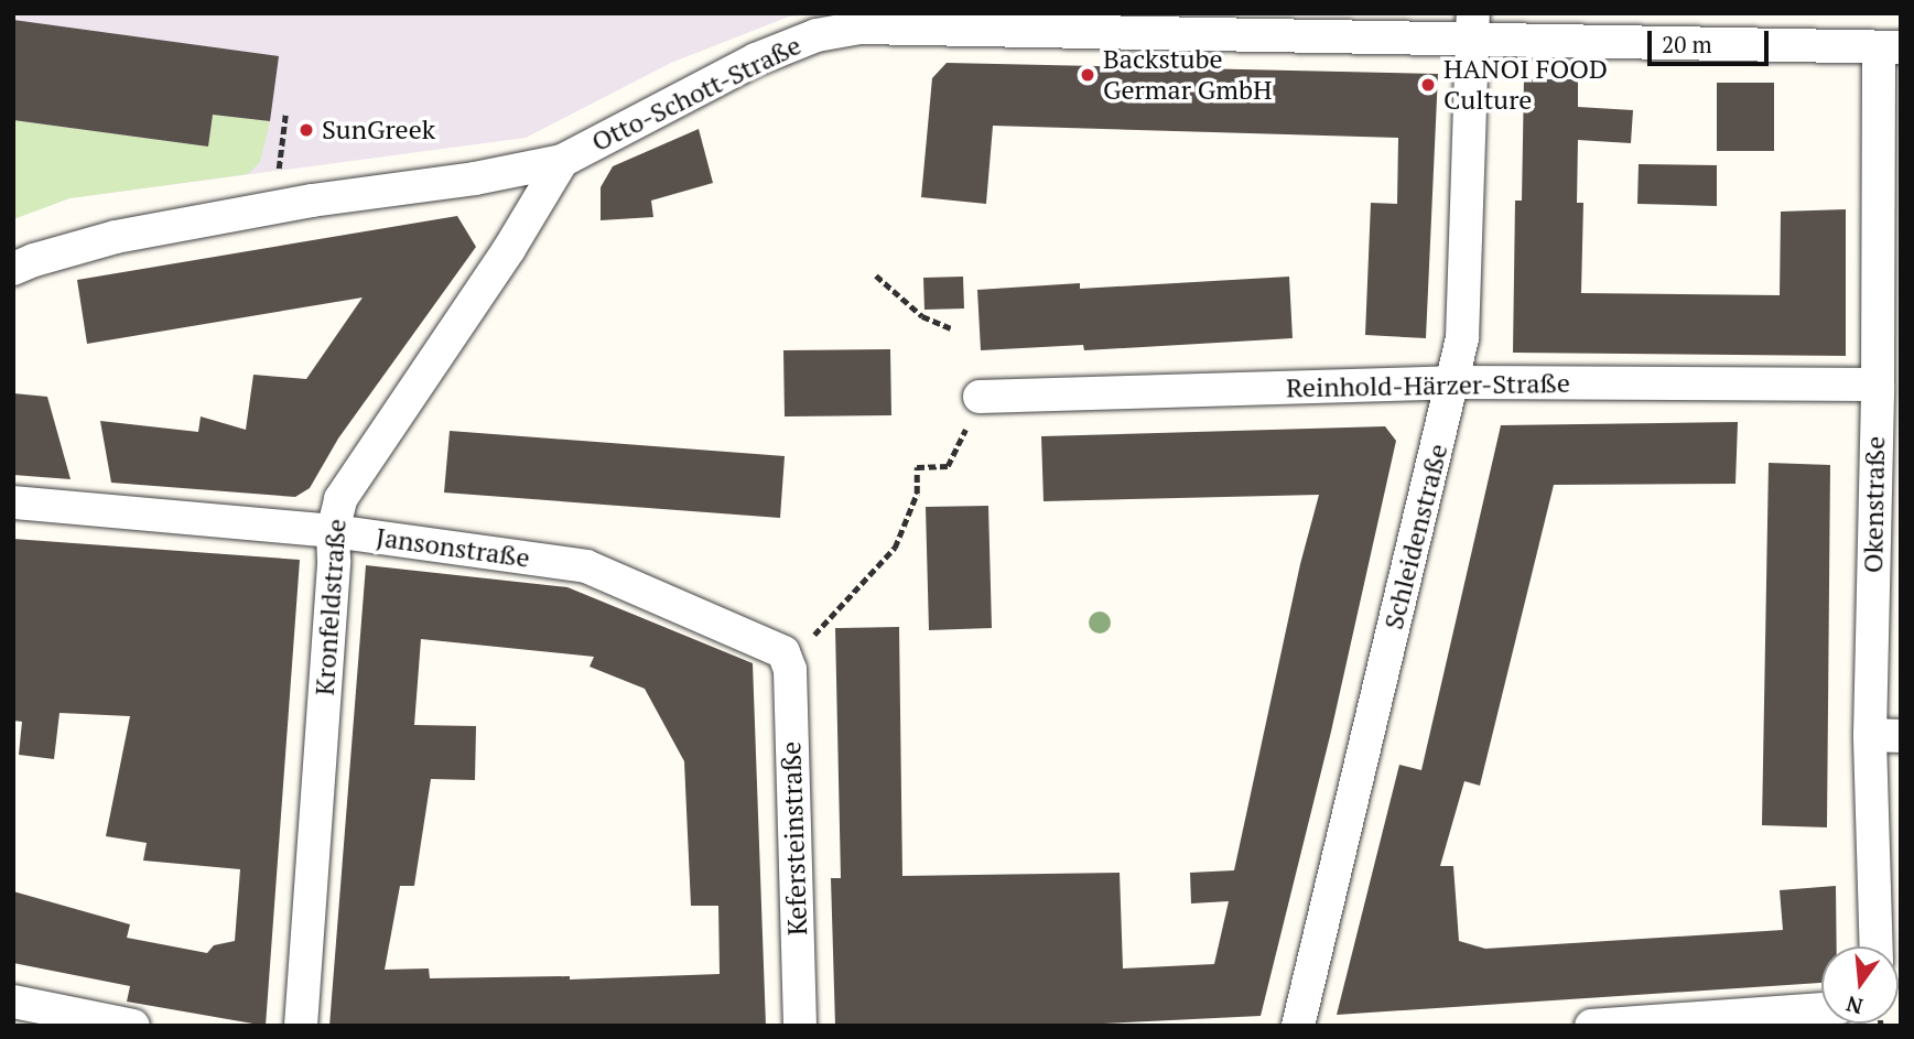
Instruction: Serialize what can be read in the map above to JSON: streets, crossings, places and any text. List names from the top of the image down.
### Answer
{
  "streets": {
    "street": [
      "Otto-Schott-Straße",
      "Reinhold-Härzer-Straße",
      "Okenstraße",
      "Schleidenstraße",
      "Jansonstraße",
      "Kronfeldstraße",
      "Kefersteinstraße"
    ]
  },
  "crossings": [
    ["Otto-Schott-Straße", "Okenstraße"],
    ["Otto-Schott-Straße", "Schleidenstraße"],
    ["Otto-Schott-Straße", "Kronfeldstraße"],
    ["Reinhold-Härzer-Straße", "Okenstraße"],
    ["Reinhold-Härzer-Straße", "Schleidenstraße"],
    ["Jansonstraße", "Kronfeldstraße"],
    ["Jansonstraße", "Kefersteinstraße"]
  ],
  "places": ["Backstube Germar GmbH", "HANOI FOOD Culture", "SunGreek"],
  "scale_bar": "20 m",
  "north": "bottom"
}
